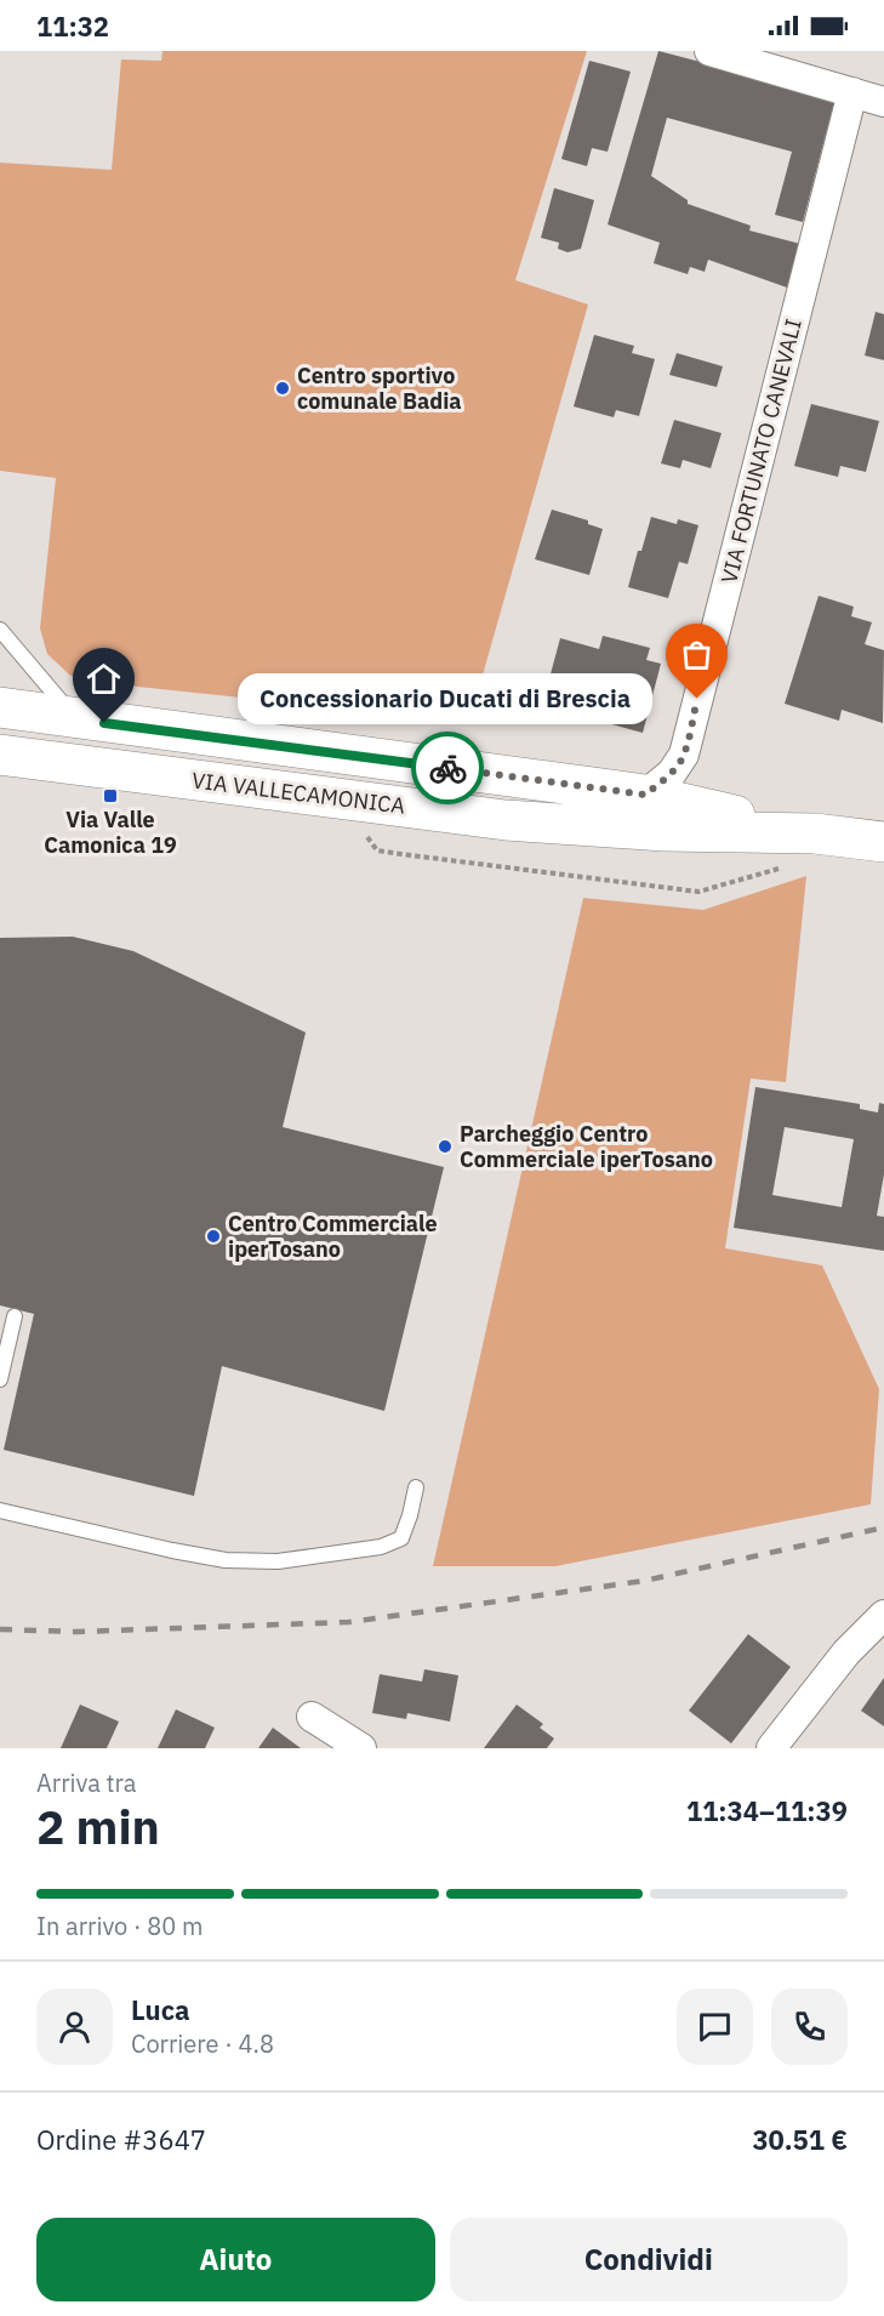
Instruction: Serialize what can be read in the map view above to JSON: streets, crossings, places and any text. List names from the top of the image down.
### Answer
{
  "streets": {
    "main road": ["VIA VALLECAMONICA"],
    "street": ["VIA FORTUNATO CANEVALI"]
  },
  "crossings": [
    ["VIA FORTUNATO CANEVALI", "VIA VALLECAMONICA"]
  ],
  "places": {
    "other": [
      "Centro sportivo comunale Badia",
      "Concessionario Ducati di Brescia",
      "Parcheggio Centro Commerciale iperTosano",
      "Centro Commerciale iperTosano"
    ],
    "transit": ["Via Valle Camonica 19"]
  },
  "page": {
    "status": "11:32",
    "bubble": "Concessionario Ducati di Brescia",
    "heading": ["2 min", "Arriva tra", "11:34–11:39"],
    "panel": [
      "Luca",
      "Corriere · 4.8",
      "Ordine #3647",
      "30.51 €"
    ],
    "bar": "In arrivo · 80 m",
    "buttons": ["Aiuto", "Condividi"]
  }
}
